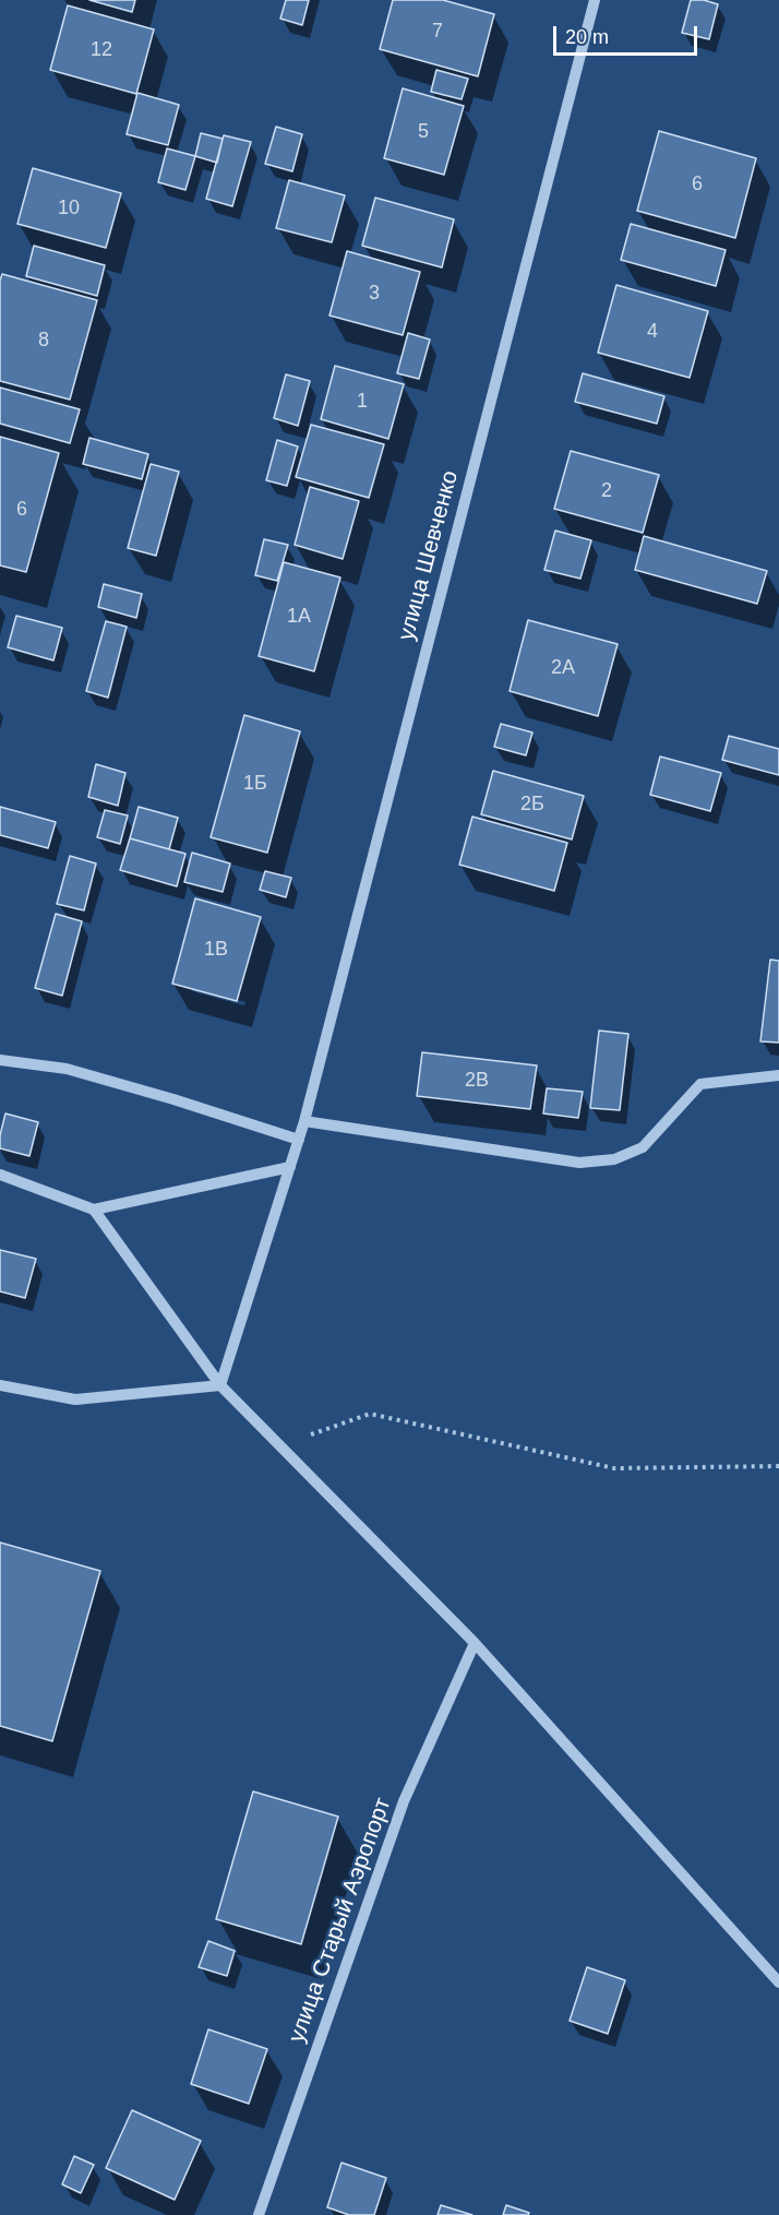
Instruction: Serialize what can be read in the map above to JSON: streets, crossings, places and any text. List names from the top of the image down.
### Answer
{
  "streets": {
    "street": ["улица Шевченко", "улица Старый Аэропорт"]
  },
  "house_numbers": [
    "7",
    "12",
    "5",
    "6",
    "10",
    "3",
    "4",
    "8",
    "1",
    "2",
    "6",
    "1А",
    "2А",
    "1Б",
    "2Б",
    "1В",
    "2В"
  ],
  "scale_bar": "20 m"
}
